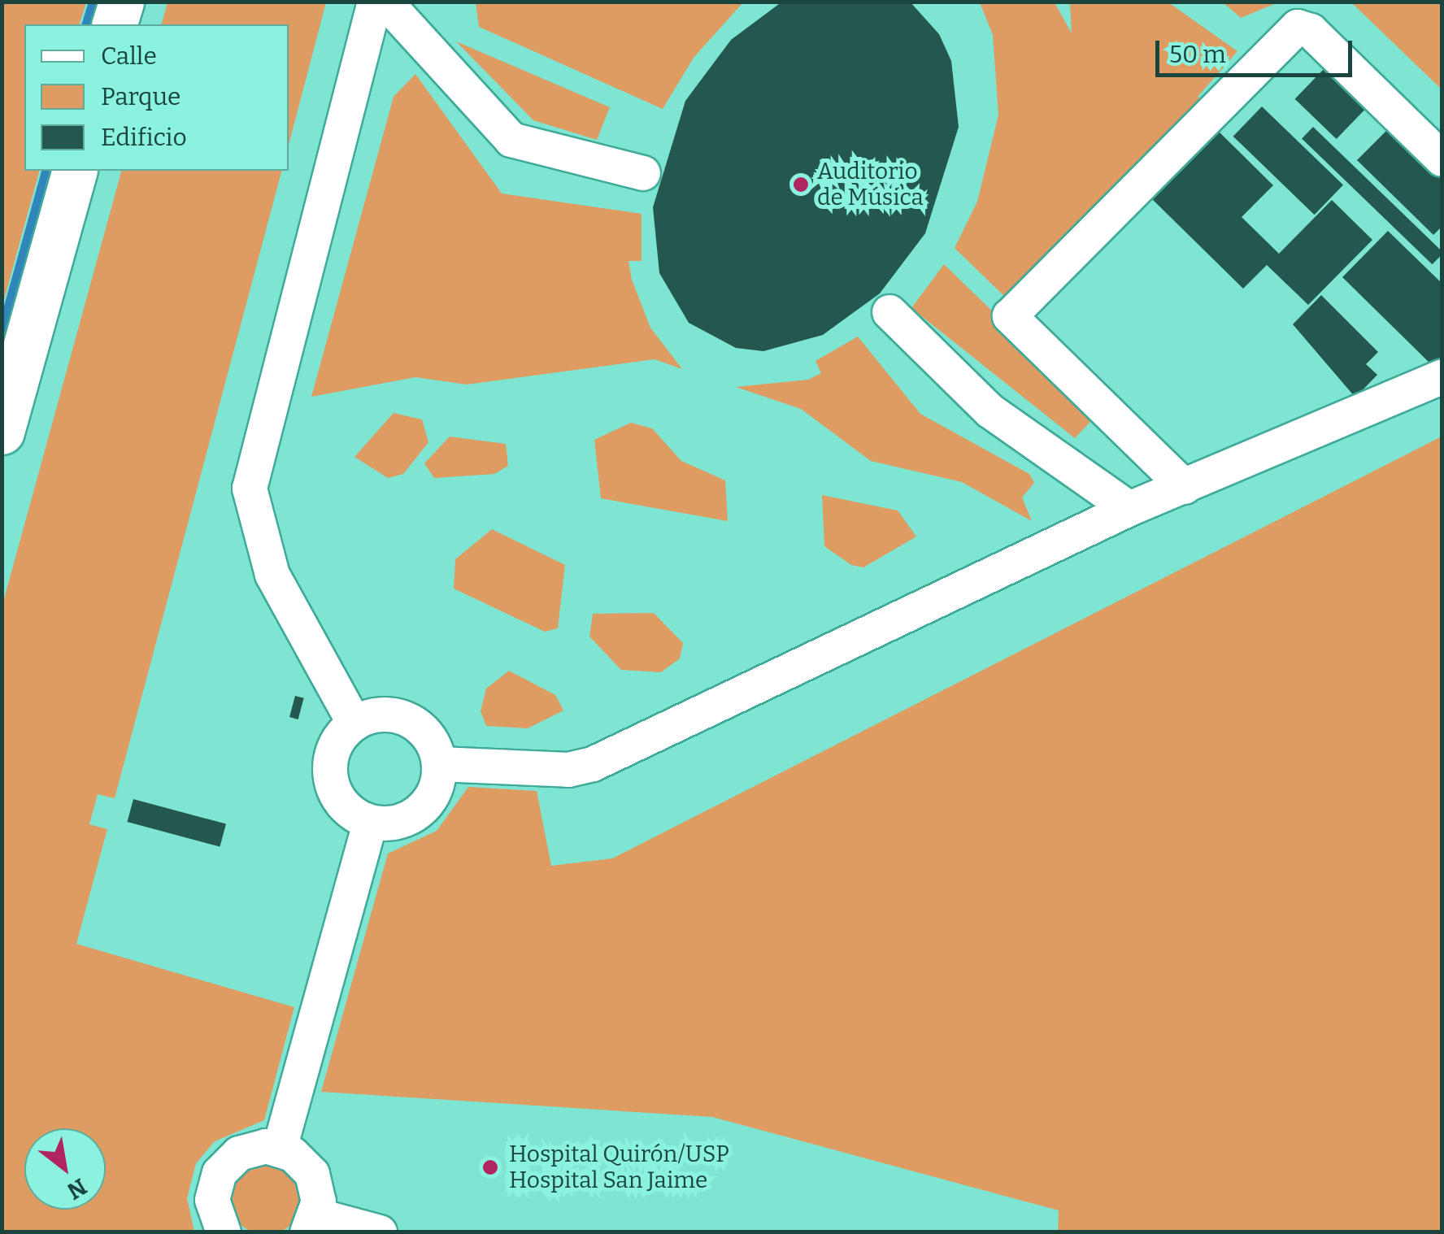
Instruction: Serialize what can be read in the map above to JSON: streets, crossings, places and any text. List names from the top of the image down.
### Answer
{
  "places": ["Auditorio de Música", "Hospital Quirón/USP Hospital San Jaime"],
  "legend": ["Calle", "Parque", "Edificio"],
  "scale_bar": "50 m",
  "north": "bottom right"
}
